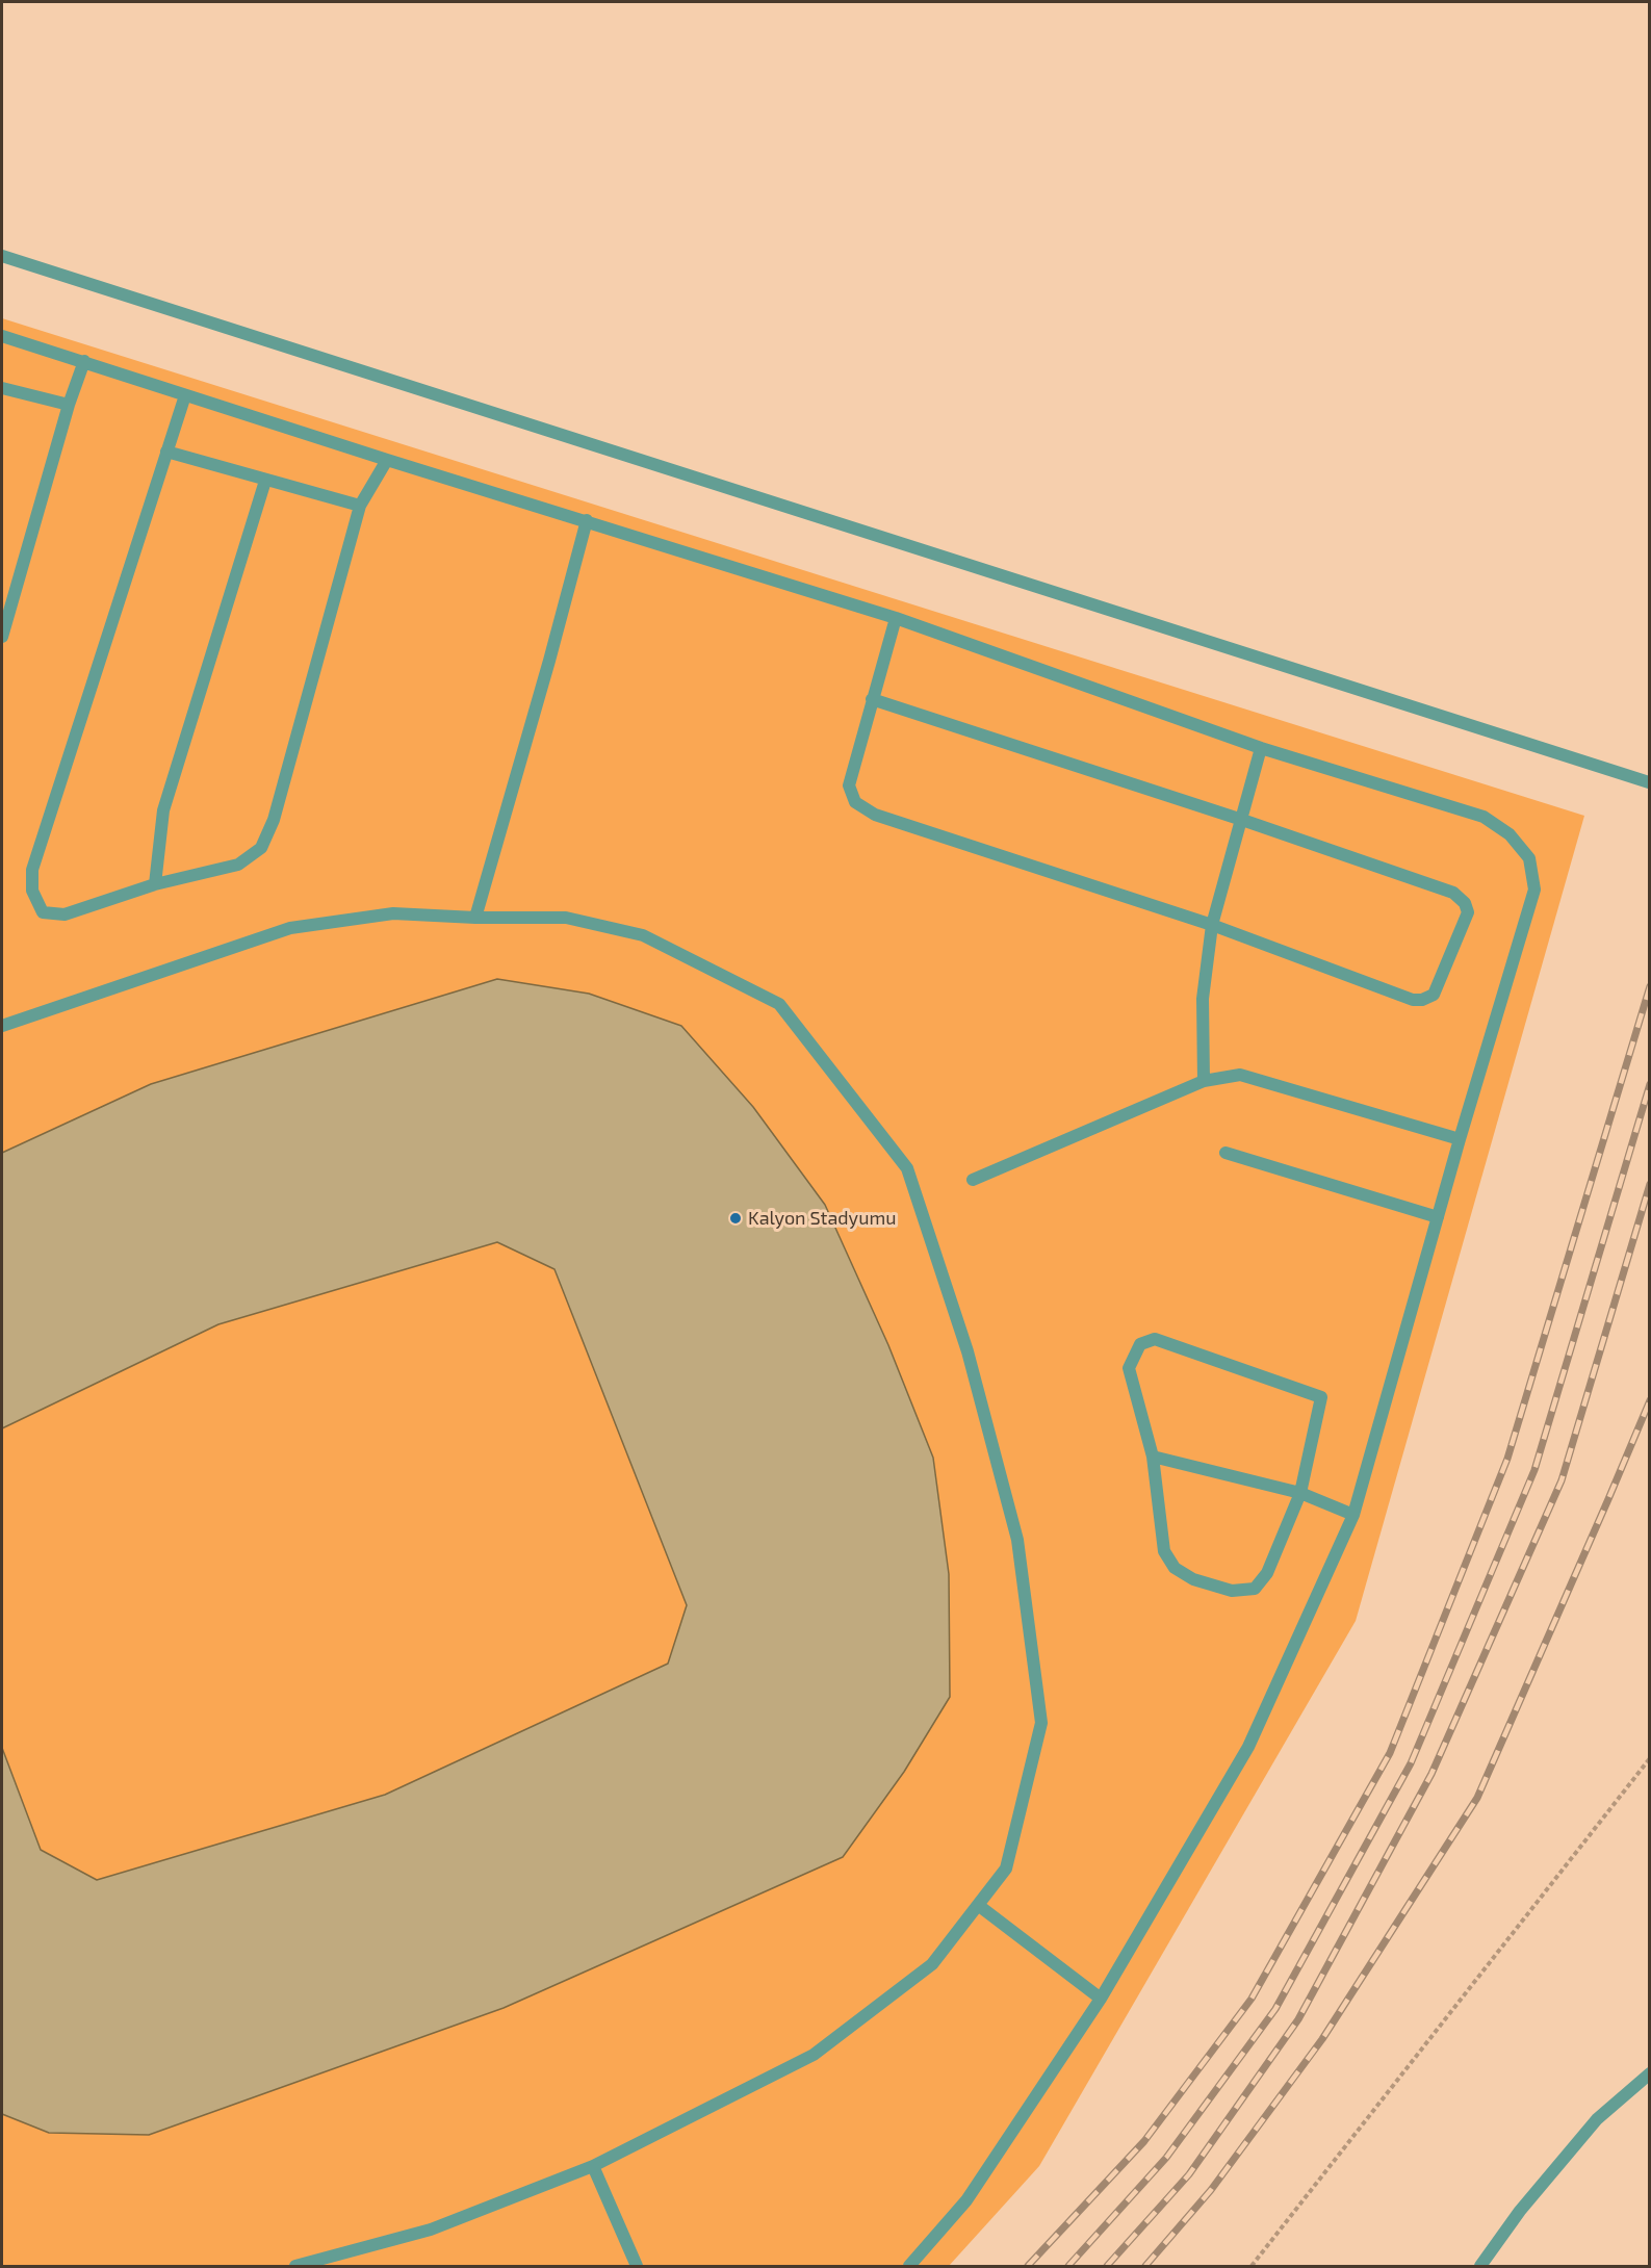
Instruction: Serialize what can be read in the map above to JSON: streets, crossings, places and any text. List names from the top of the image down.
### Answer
{
  "places": ["Kalyon Stadyumu"]
}
